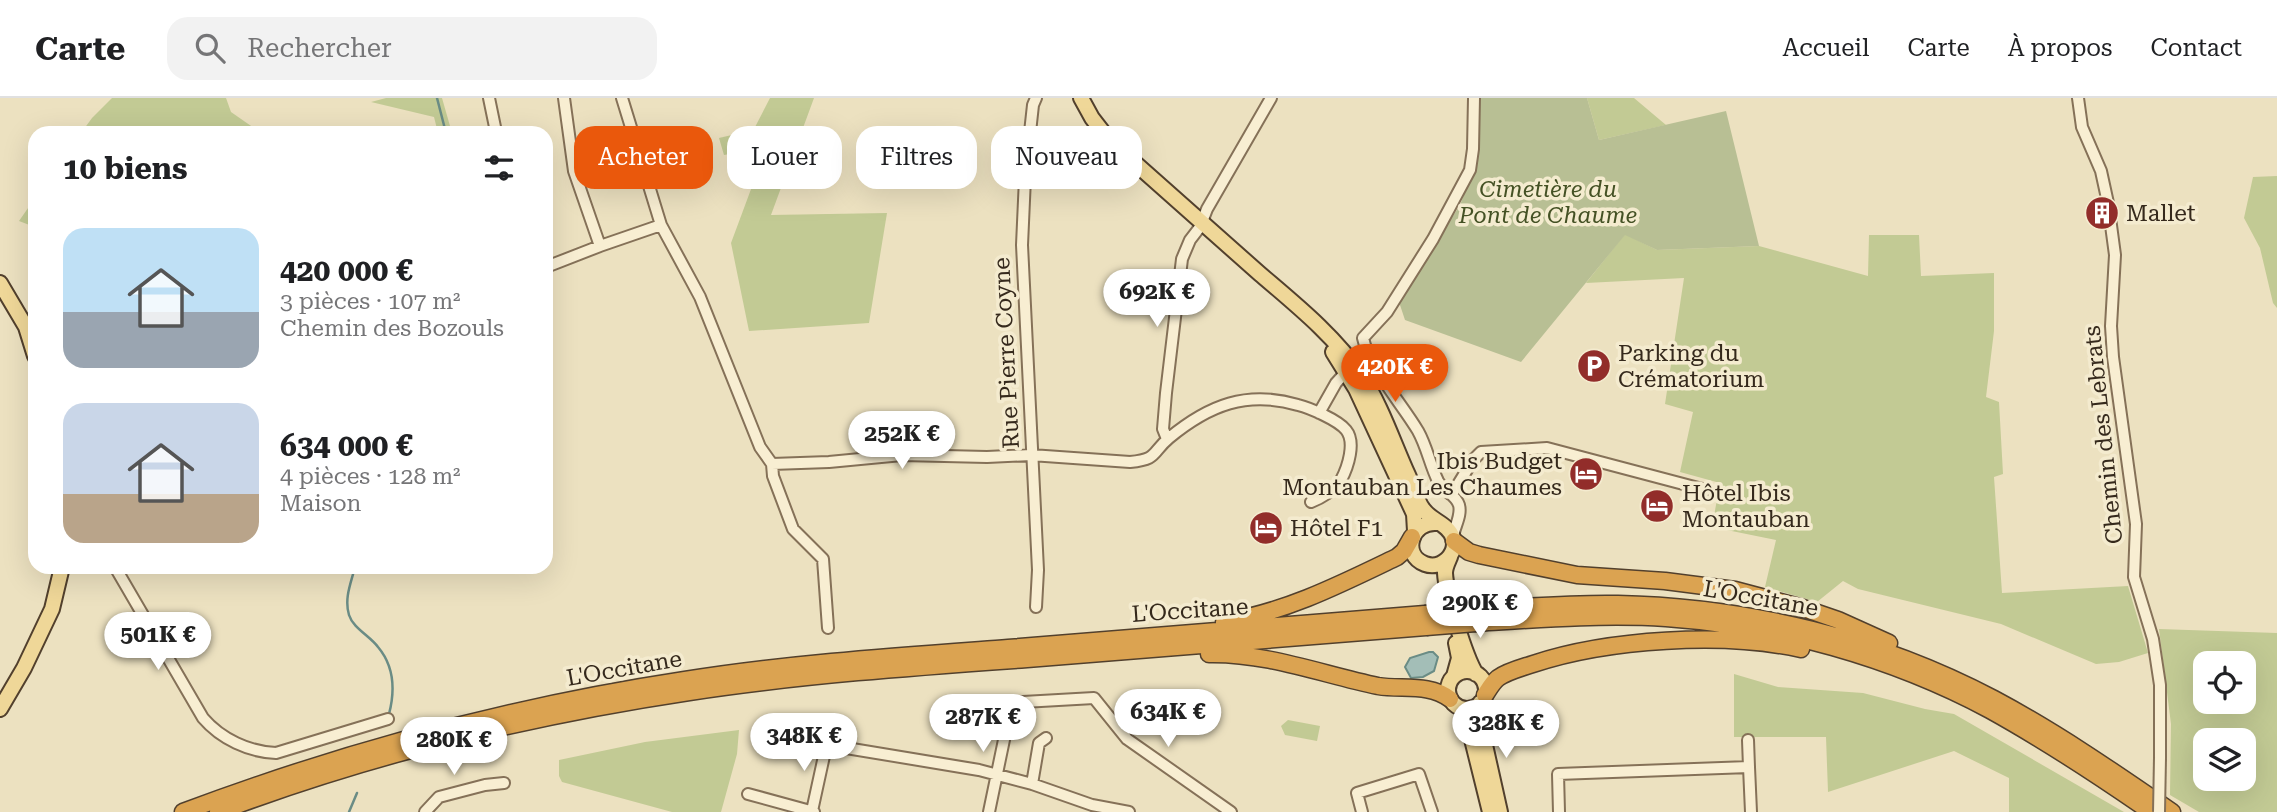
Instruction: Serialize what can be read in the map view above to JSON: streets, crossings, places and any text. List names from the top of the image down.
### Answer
{
  "streets": {
    "highway": ["L'Occitane"],
    "street": ["Rue Pierre Coyne", "Chemin des Lebrats"]
  },
  "parks": ["Cimetière du Pont de Chaume"],
  "places": {
    "building": ["Mallet"],
    "parking": ["Parking du Crématorium"],
    "hotel": ["Ibis Budget Montauban Les Chaumes", "Hôtel Ibis Montauban", "Hôtel F1"]
  },
  "page": {
    "header": "Carte",
    "search": "Rechercher",
    "nav": [
      "Accueil",
      "Carte",
      "À propos",
      "Contact"
    ],
    "chip": [
      "Acheter",
      "Louer",
      "Filtres",
      "Nouveau"
    ],
    "heading": "10 biens",
    "list": [
      {
        "name": "420 000 €",
        "note": "3 pièces · 107 m² · Chemin des Bozouls"
      },
      {
        "name": "634 000 €",
        "note": "4 pièces · 128 m² · Maison"
      }
    ],
    "price": [
      "692K €",
      "420K €",
      "252K €",
      "290K €",
      "501K €",
      "634K €",
      "287K €",
      "328K €",
      "348K €",
      "280K €"
    ]
  }
}
